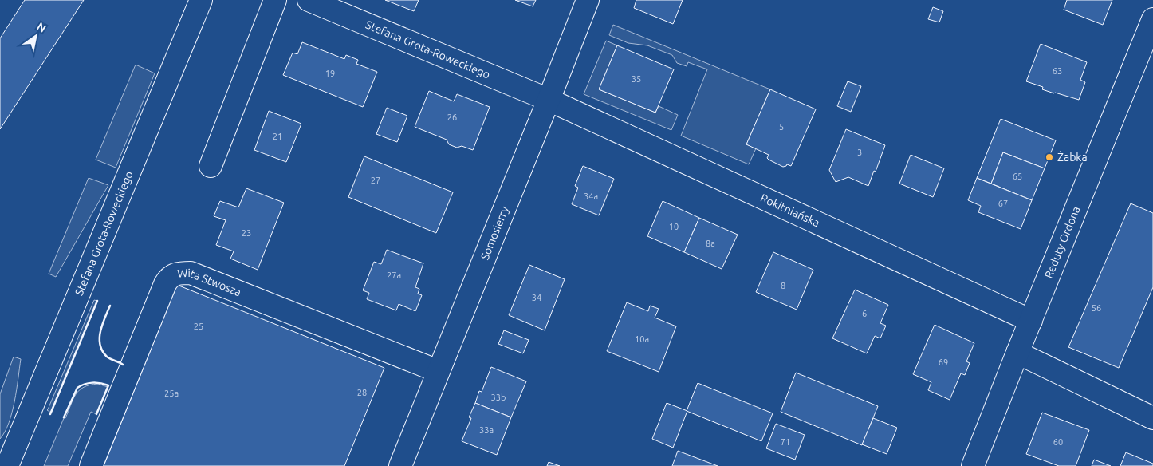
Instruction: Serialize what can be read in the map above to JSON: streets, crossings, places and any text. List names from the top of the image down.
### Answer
{
  "streets": {
    "street": [
      "Stefana Grota-Roweckiego",
      "Rokitniańska",
      "Somosierry",
      "Reduty Ordona",
      "Wita Stwosza"
    ]
  },
  "crossings": [
    ["Stefana Grota-Roweckiego", "Rokitniańska"],
    ["Stefana Grota-Roweckiego", "Somosierry"],
    ["Rokitniańska", "Somosierry"],
    ["Rokitniańska", "Reduty Ordona"],
    ["Somosierry", "Wita Stwosza"]
  ],
  "places": ["Żabka"],
  "house_numbers": [
    "63",
    "19",
    "35",
    "26",
    "5",
    "21",
    "3",
    "65",
    "27",
    "34a",
    "67",
    "10",
    "23",
    "8a",
    "27a",
    "8",
    "34",
    "56",
    "6",
    "25",
    "10a",
    "69",
    "28",
    "25a",
    "33b",
    "33a",
    "71",
    "60"
  ],
  "north": "top right"
}
